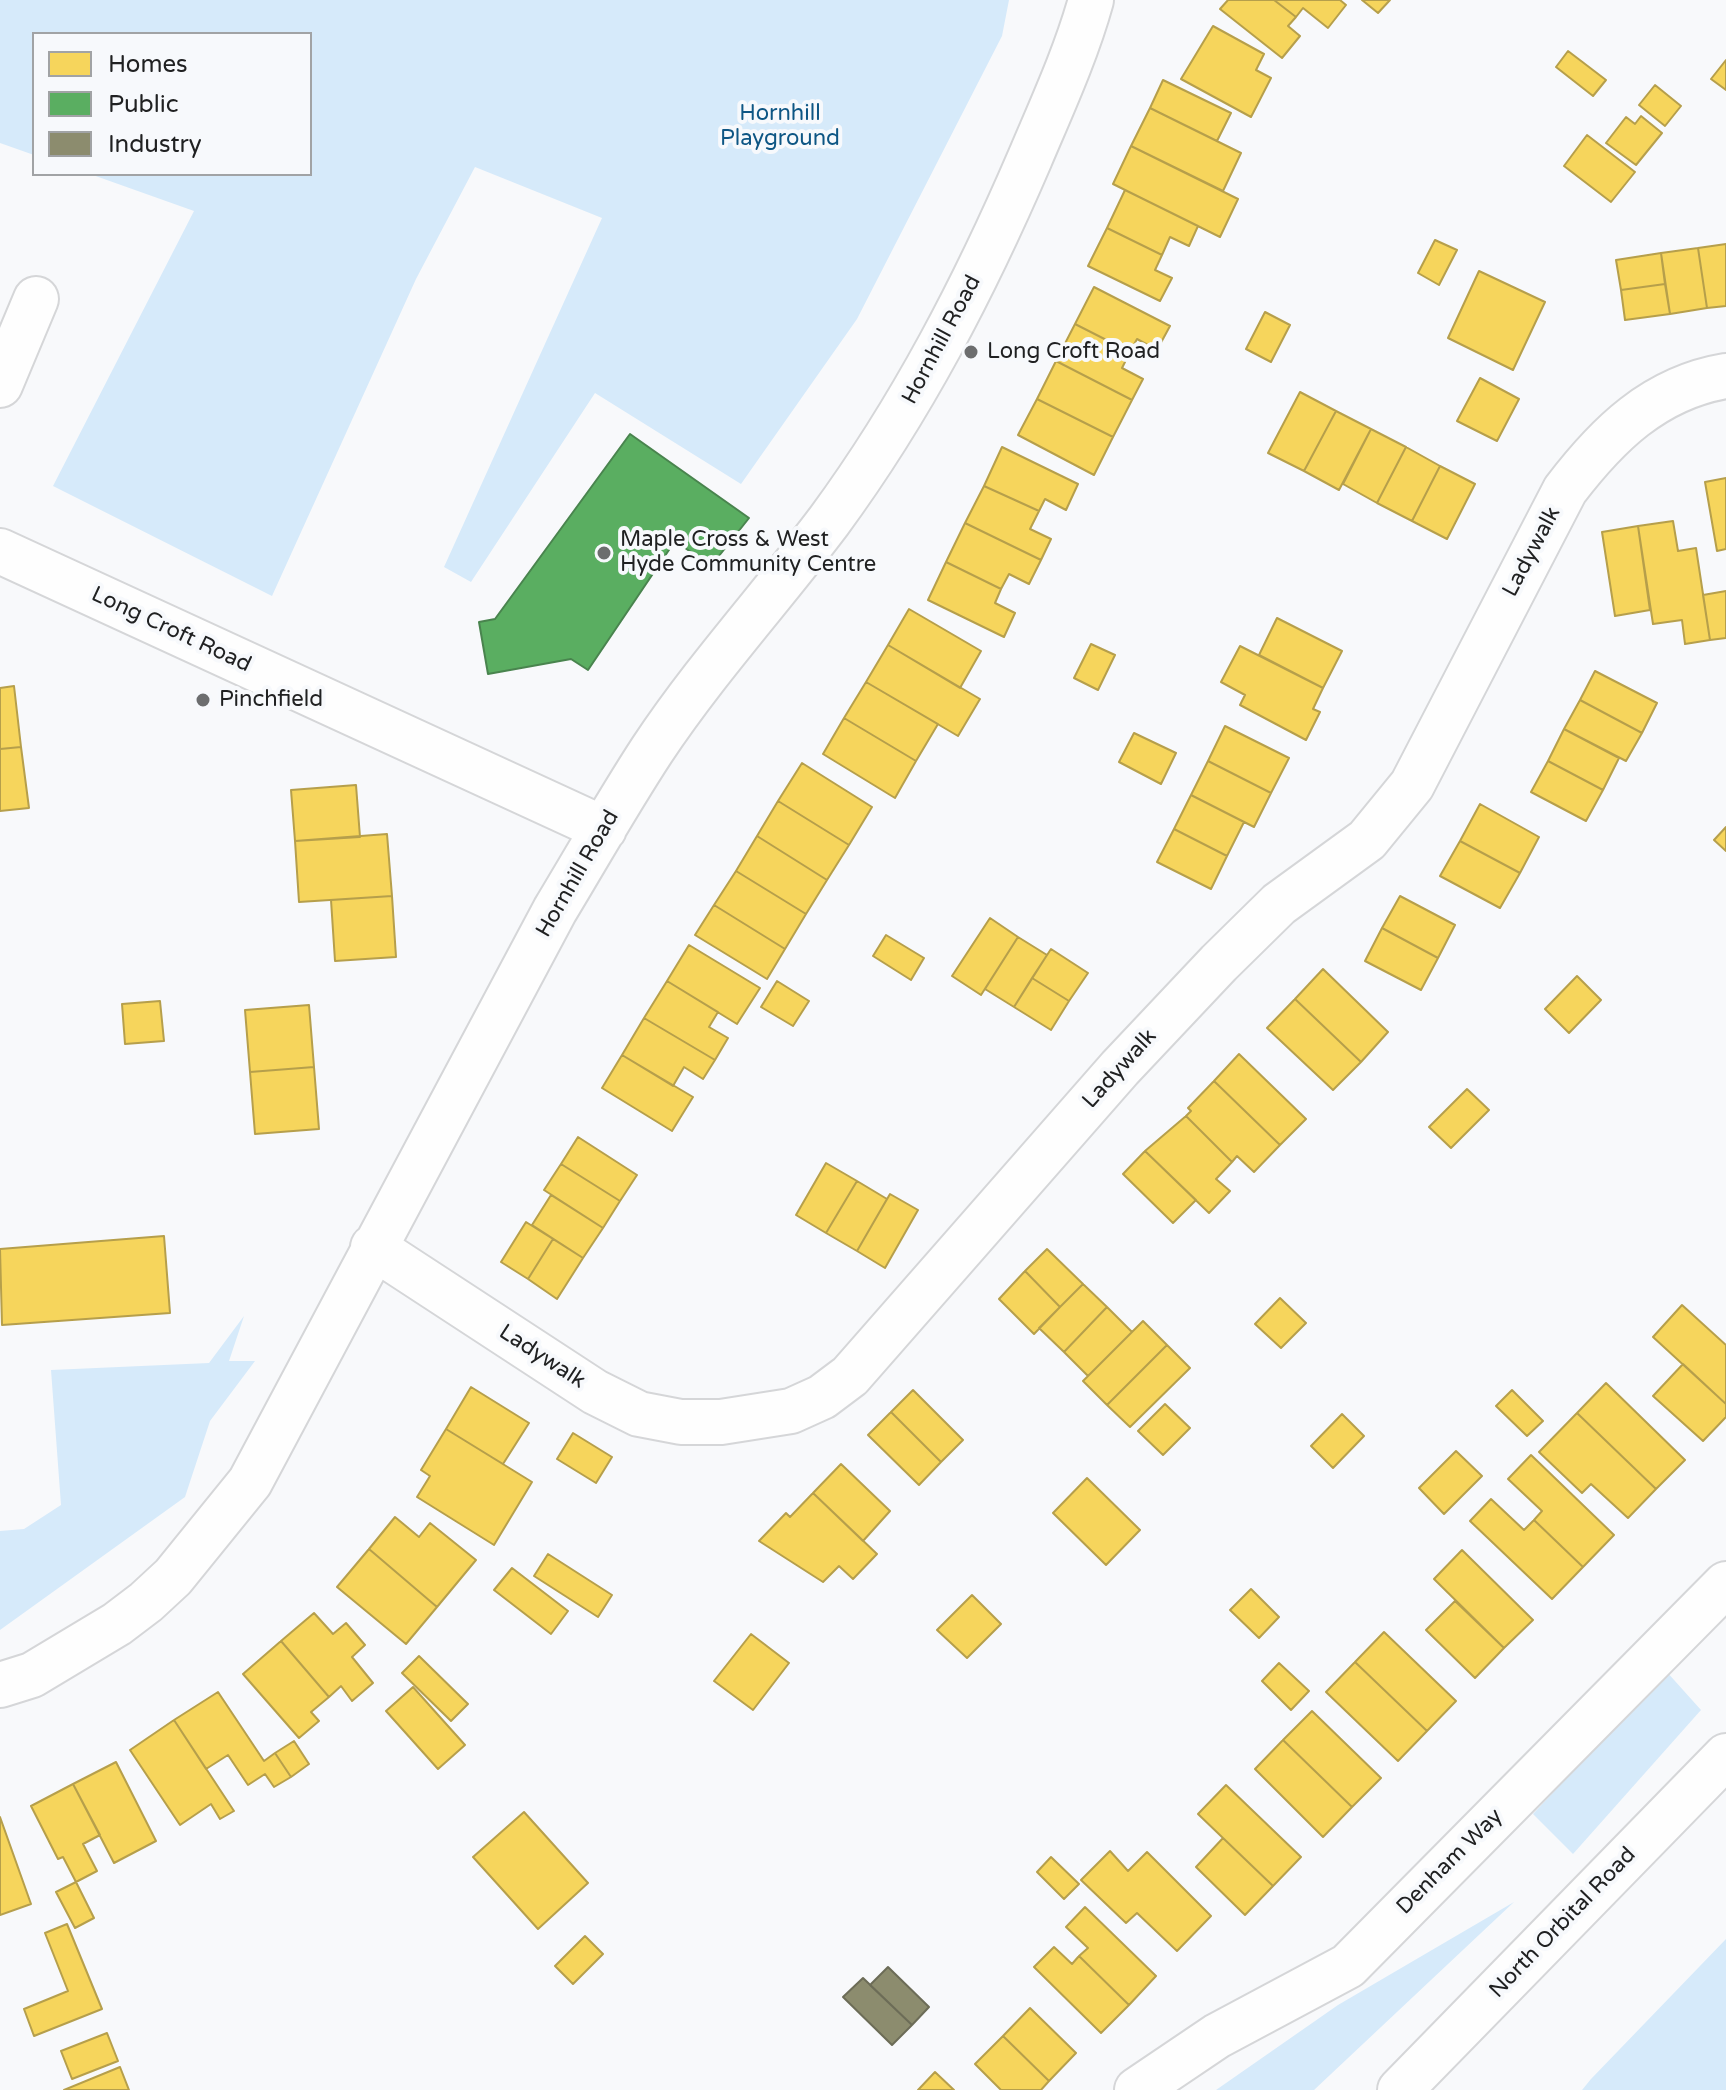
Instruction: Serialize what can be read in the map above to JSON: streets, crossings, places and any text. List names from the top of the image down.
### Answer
{
  "streets": {
    "street": [
      "Hornhill Road",
      "Ladywalk",
      "Long Croft Road",
      "Denham Way",
      "North Orbital Road"
    ]
  },
  "crossings": [
    ["Hornhill Road", "Ladywalk"],
    ["Hornhill Road", "Long Croft Road"]
  ],
  "parks": ["Hornhill Playground"],
  "places": ["Long Croft Road", "Maple Cross & West Hyde Community Centre", "Pinchfield"],
  "legend": ["Homes", "Public", "Industry"]
}
